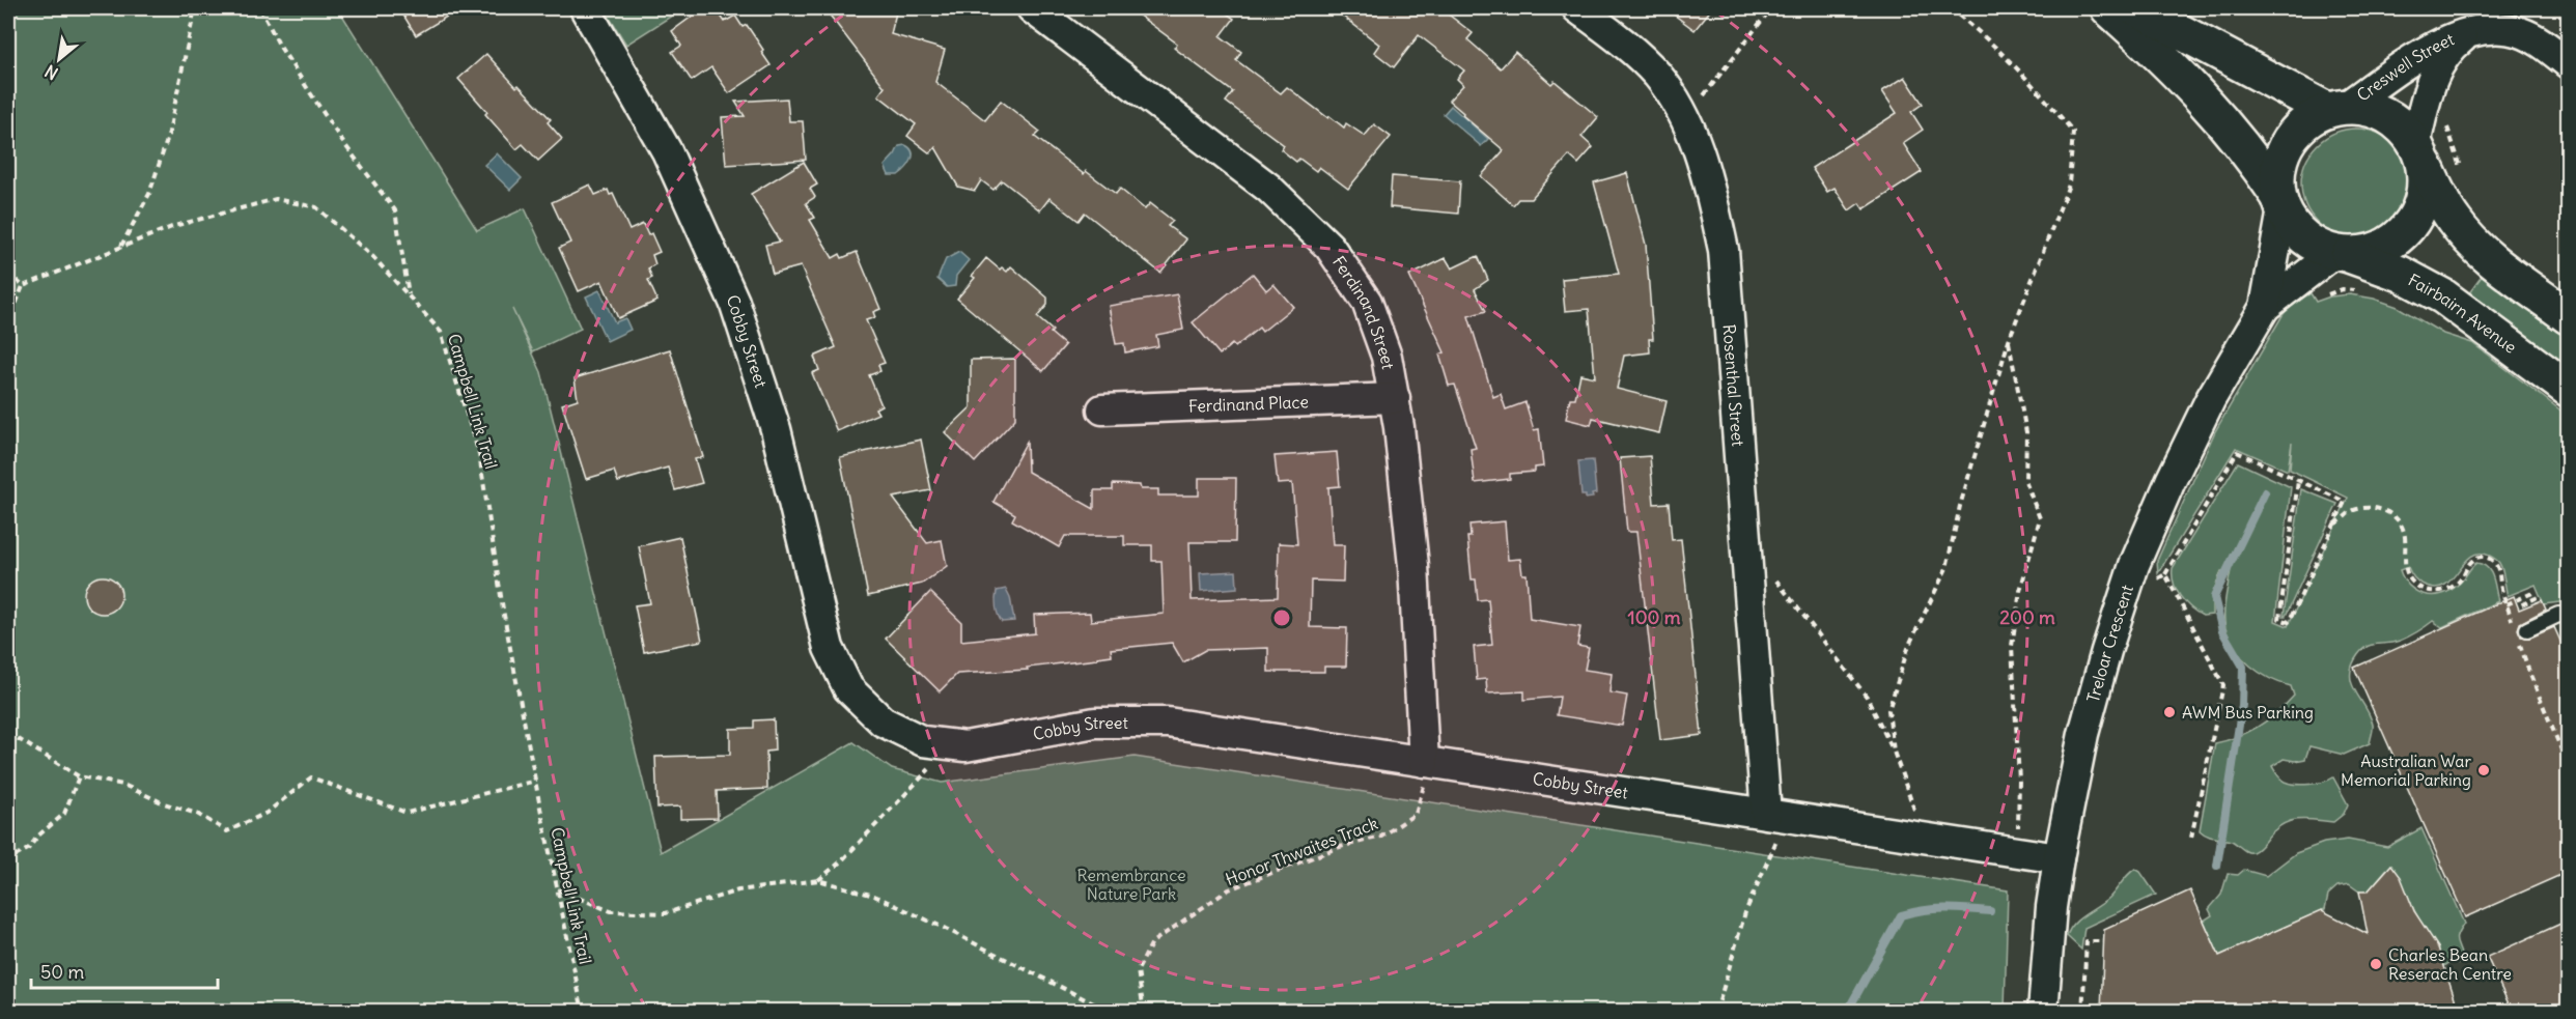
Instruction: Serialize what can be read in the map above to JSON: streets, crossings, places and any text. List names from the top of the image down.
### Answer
{
  "streets": {
    "main road": ["Fairbairn Avenue"],
    "street": [
      "Creswell Street",
      "Ferdinand Street",
      "Cobby Street",
      "Rosenthal Street",
      "Ferdinand Place",
      "Treloar Crescent"
    ],
    "path": ["Campbell Link Trail", "Honor Thwaites Track"]
  },
  "crossings": [
    ["Creswell Street", "Fairbairn Avenue"],
    ["Creswell Street", "Treloar Crescent"],
    ["Ferdinand Street", "Cobby Street"],
    ["Ferdinand Street", "Ferdinand Place"],
    ["Ferdinand Street", "Honor Thwaites Track"],
    ["Fairbairn Avenue", "Treloar Crescent"],
    ["Cobby Street", "Rosenthal Street"],
    ["Cobby Street", "Treloar Crescent"],
    ["Cobby Street", "Honor Thwaites Track"]
  ],
  "parks": ["Remembrance Nature Park"],
  "places": ["AWM Bus Parking", "Australian War Memorial Parking", "Charles Bean Reserach Centre"],
  "scale_bar": "50 m",
  "north": "bottom left",
  "rings": ["100 m", "200 m"]
}
